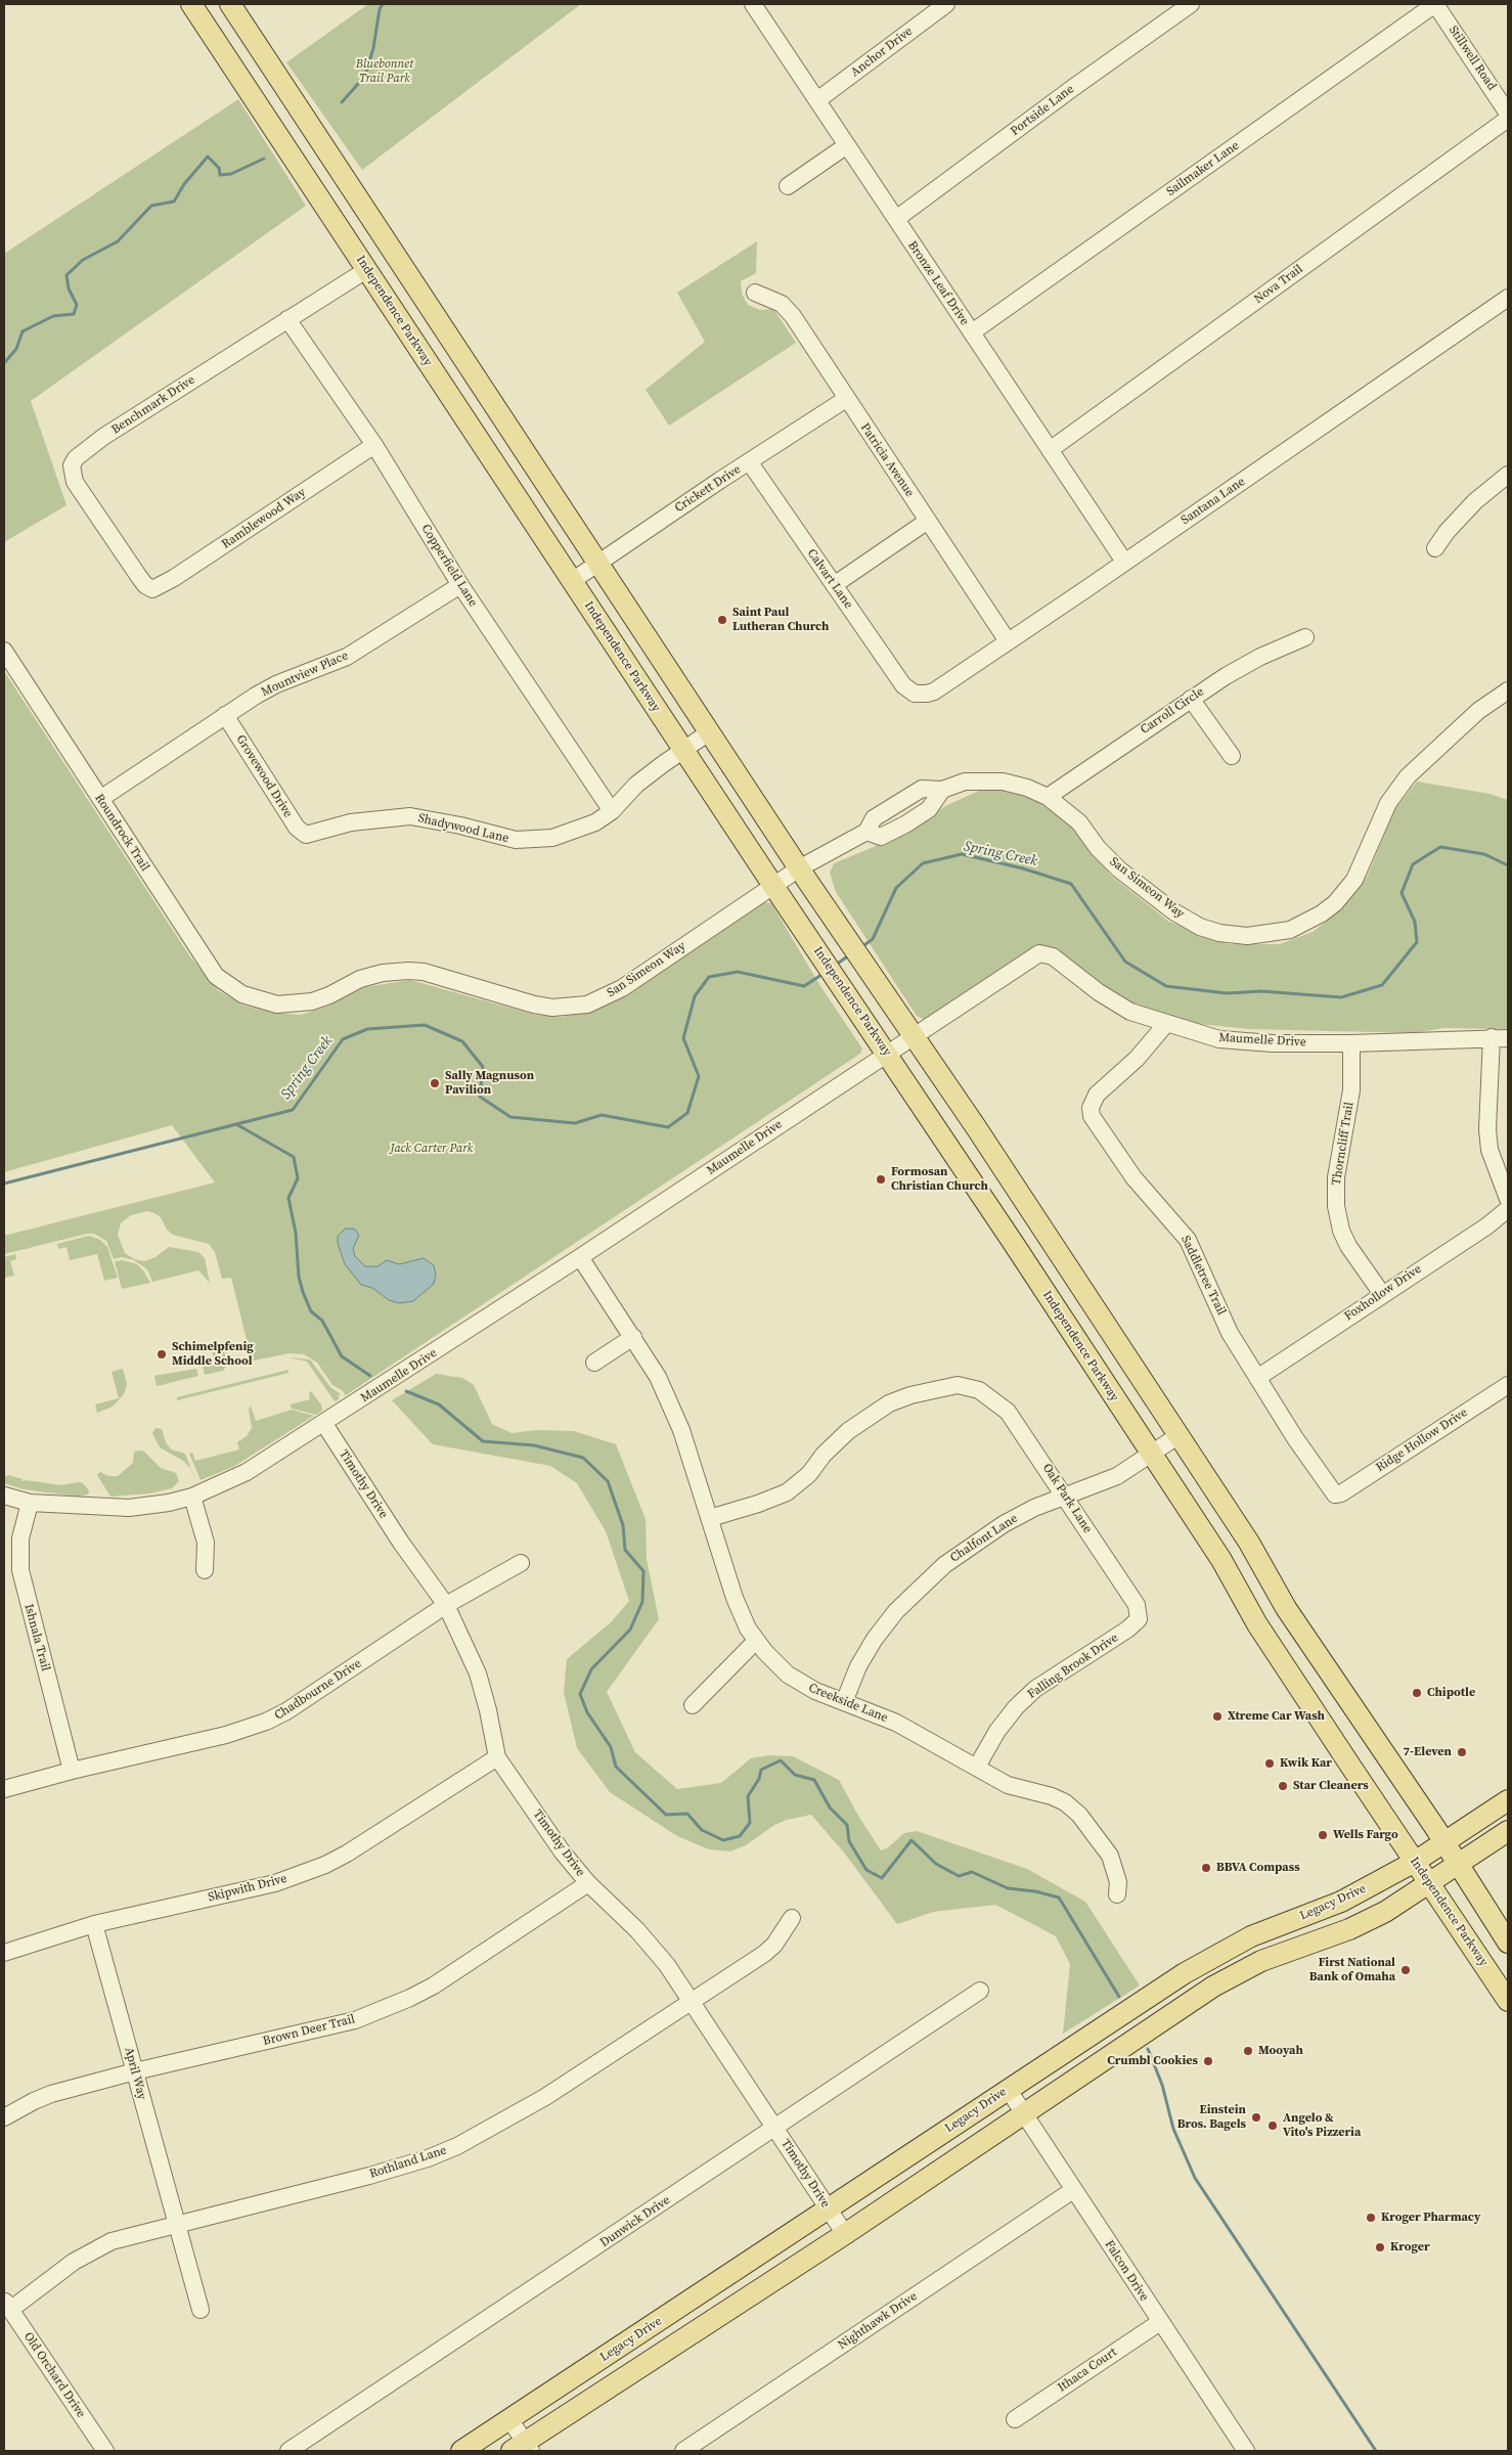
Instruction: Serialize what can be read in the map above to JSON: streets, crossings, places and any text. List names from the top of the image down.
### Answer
{
  "streets": {
    "main road": ["Independence Parkway", "Legacy Drive"],
    "street": [
      "Anchor Drive",
      "Stillwell Road",
      "Portside Lane",
      "Sailmaker Lane",
      "Bronze Leaf Drive",
      "Nova Trail",
      "Benchmark Drive",
      "Patricia Avenue",
      "Crickett Drive",
      "Santana Lane",
      "Ramblewood Way",
      "Copperfield Lane",
      "Calvart Lane",
      "Mountview Place",
      "Carroll Circle",
      "Grovewood Drive",
      "Shadywood Lane",
      "Roundrock Trail",
      "San Simeon Way",
      "Maumelle Drive",
      "Thorncliff Trail",
      "Saddletree Trail",
      "Foxhollow Drive",
      "Ridge Hollow Drive",
      "Timothy Drive",
      "Oak Park Lane",
      "Chalfont Lane",
      "Ishnala Trail",
      "Falling Brook Drive",
      "Chadbourne Drive",
      "Creekside Lane",
      "Skipwith Drive",
      "Brown Deer Trail",
      "April Way",
      "Rothland Lane",
      "Dunwick Drive",
      "Falcon Drive",
      "Nighthawk Drive",
      "Ithaca Court",
      "Old Orchard Drive"
    ]
  },
  "crossings": [
    ["Anchor Drive", "Bronze Leaf Drive"],
    ["Stillwell Road", "Sailmaker Lane"],
    ["Portside Lane", "Bronze Leaf Drive"],
    ["Sailmaker Lane", "Bronze Leaf Drive"],
    ["Bronze Leaf Drive", "Nova Trail"],
    ["Bronze Leaf Drive", "Santana Lane"],
    ["Independence Parkway", "Benchmark Drive"],
    ["Independence Parkway", "Crickett Drive"],
    ["Independence Parkway", "Shadywood Lane"],
    ["Independence Parkway", "San Simeon Way"],
    ["Independence Parkway", "Maumelle Drive"],
    ["Independence Parkway", "Chalfont Lane"],
    ["Independence Parkway", "Legacy Drive"],
    ["Benchmark Drive", "Ramblewood Way"],
    ["Benchmark Drive", "Copperfield Lane"],
    ["Patricia Avenue", "Crickett Drive"],
    ["Patricia Avenue", "Santana Lane"],
    ["Crickett Drive", "Calvart Lane"],
    ["Santana Lane", "Calvart Lane"],
    ["Ramblewood Way", "Copperfield Lane"],
    ["Copperfield Lane", "Mountview Place"],
    ["Copperfield Lane", "Shadywood Lane"],
    ["Mountview Place", "Grovewood Drive"],
    ["Mountview Place", "Roundrock Trail"],
    ["Carroll Circle", "San Simeon Way"],
    ["Grovewood Drive", "Shadywood Lane"],
    ["Roundrock Trail", "San Simeon Way"],
    ["Maumelle Drive", "Thorncliff Trail"],
    ["Maumelle Drive", "Saddletree Trail"],
    ["Maumelle Drive", "Timothy Drive"],
    ["Maumelle Drive", "Ishnala Trail"],
    ["Maumelle Drive", "Creekside Lane"],
    ["Thorncliff Trail", "Foxhollow Drive"],
    ["Saddletree Trail", "Foxhollow Drive"],
    ["Saddletree Trail", "Ridge Hollow Drive"],
    ["Timothy Drive", "Chadbourne Drive"],
    ["Timothy Drive", "Skipwith Drive"],
    ["Timothy Drive", "Legacy Drive"],
    ["Timothy Drive", "Brown Deer Trail"],
    ["Timothy Drive", "Rothland Lane"],
    ["Timothy Drive", "Dunwick Drive"],
    ["Oak Park Lane", "Chalfont Lane"],
    ["Oak Park Lane", "Falling Brook Drive"],
    ["Oak Park Lane", "Creekside Lane"],
    ["Chalfont Lane", "Creekside Lane"],
    ["Ishnala Trail", "Chadbourne Drive"],
    ["Falling Brook Drive", "Creekside Lane"],
    ["Skipwith Drive", "April Way"],
    ["Legacy Drive", "Falcon Drive"],
    ["Brown Deer Trail", "April Way"],
    ["April Way", "Rothland Lane"],
    ["Rothland Lane", "Old Orchard Drive"],
    ["Falcon Drive", "Nighthawk Drive"],
    ["Falcon Drive", "Ithaca Court"]
  ],
  "water": ["Spring Creek"],
  "parks": ["Bluebonnet Trail Park", "Jack Carter Park"],
  "places": [
    "Saint Paul Lutheran Church",
    "Sally Magnuson Pavilion",
    "Formosan Christian Church",
    "Schimelpfenig Middle School",
    "Chipotle",
    "Xtreme Car Wash",
    "7-Eleven",
    "Kwik Kar",
    "Star Cleaners",
    "Wells Fargo",
    "BBVA Compass",
    "First National Bank of Omaha",
    "Mooyah",
    "Crumbl Cookies",
    "Einstein Bros. Bagels",
    "Angelo & Vito's Pizzeria",
    "Kroger Pharmacy",
    "Kroger"
  ]
}
